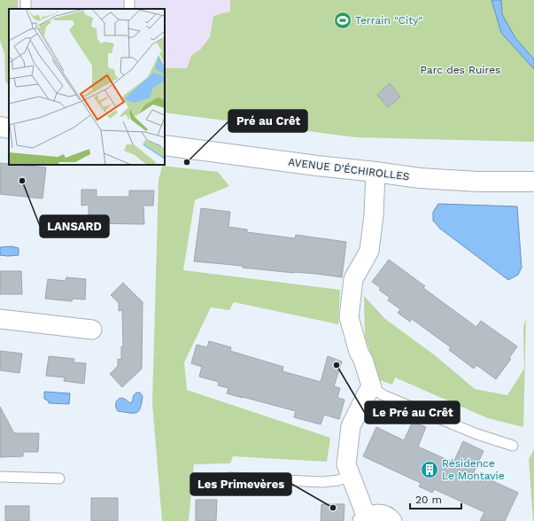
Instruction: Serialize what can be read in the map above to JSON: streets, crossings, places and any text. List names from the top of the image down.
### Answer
{
  "streets": {
    "street": ["AVENUE D'ÉCHIROLLES"]
  },
  "parks": ["Parc des Ruires"],
  "places": {
    "sports": ["Terrain \"City\""],
    "other": [
      "Pré au Crêt",
      "LANSARD",
      "Le Pré au Crêt",
      "Les Primevères"
    ],
    "building": ["Résidence Le Montavie"]
  },
  "scale_bar": "20 m"
}
